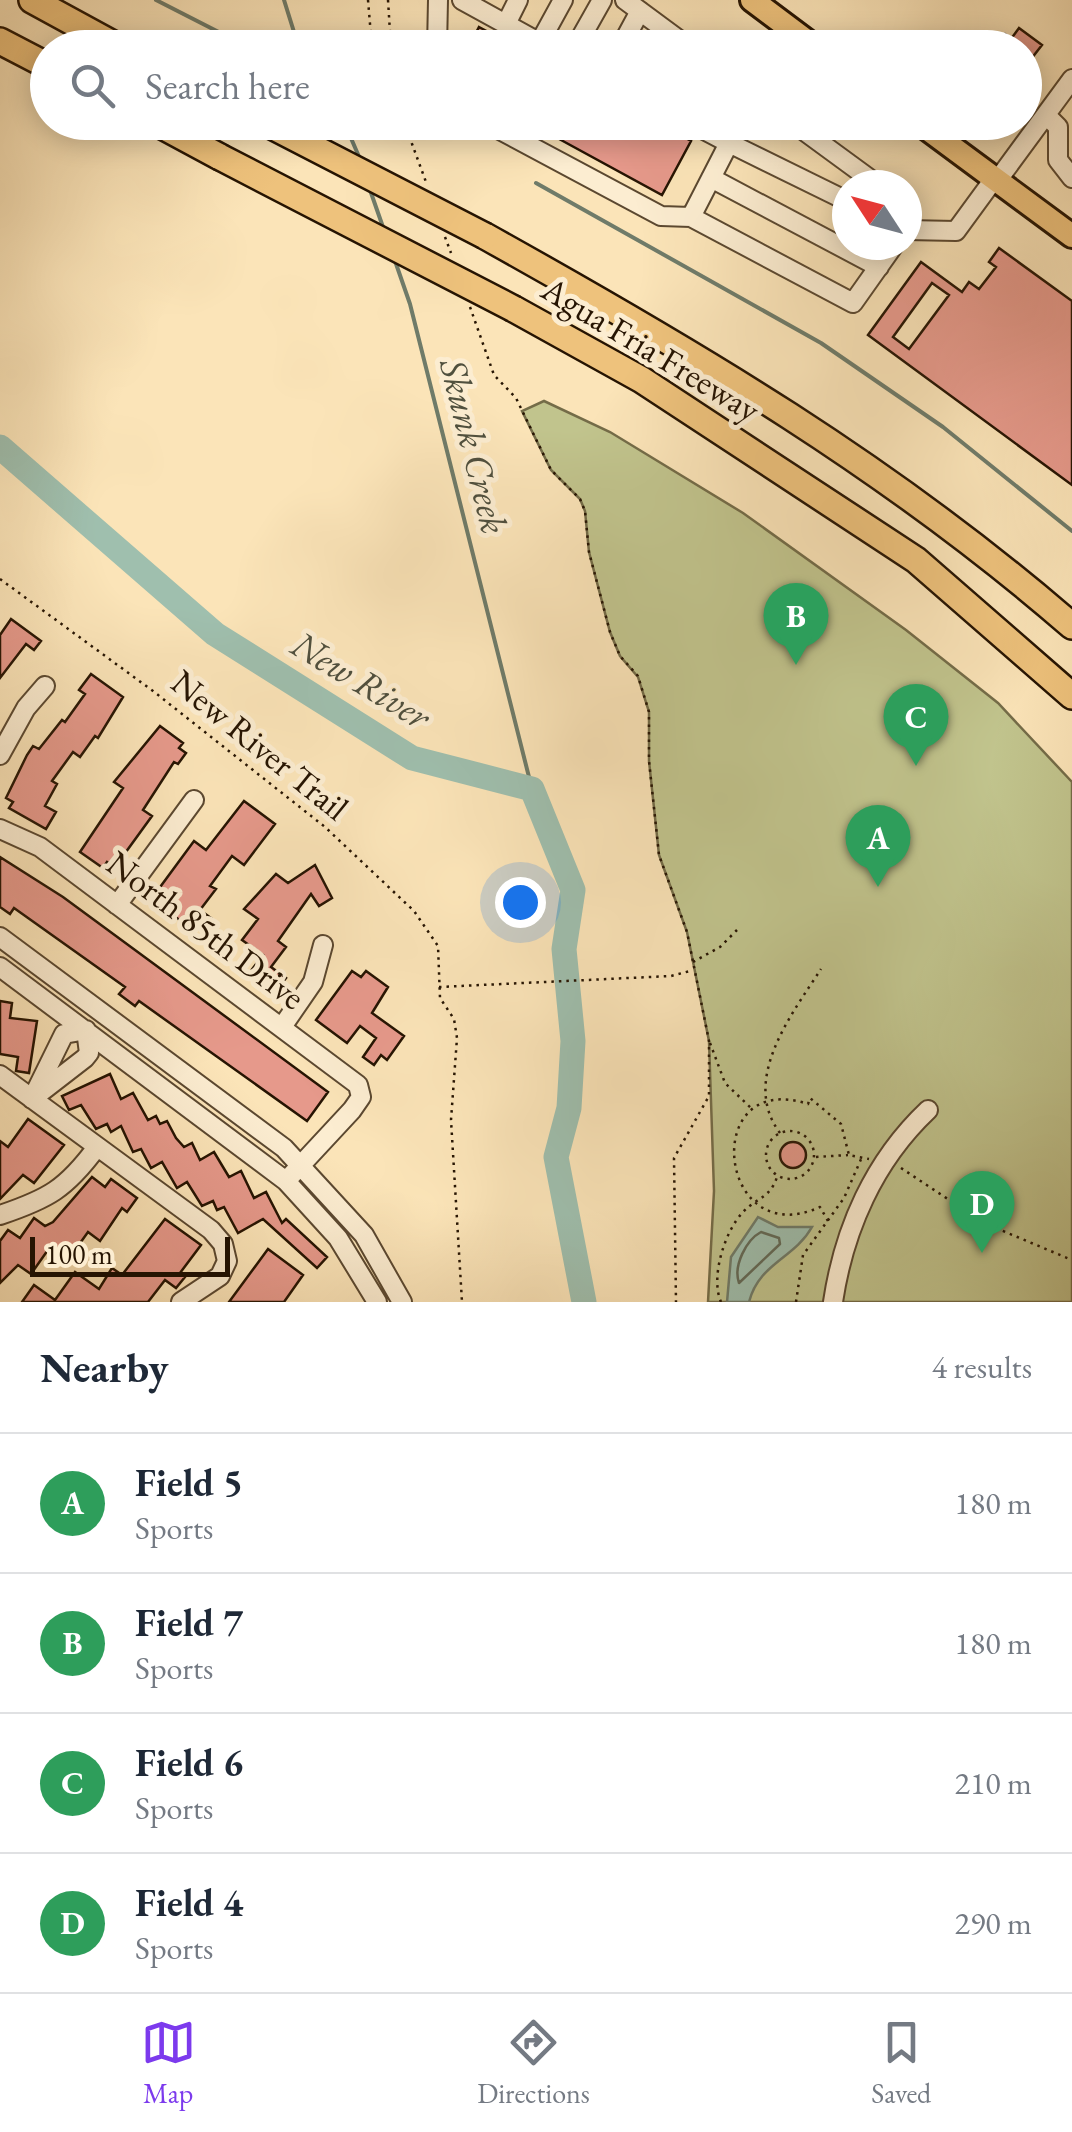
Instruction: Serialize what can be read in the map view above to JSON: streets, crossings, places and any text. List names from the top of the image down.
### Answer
{
  "streets": {
    "highway": ["Agua Fria Freeway"],
    "street": ["North 85th Drive"],
    "path": ["New River Trail"]
  },
  "water": ["Skunk Creek", "New River"],
  "scale_bar": "100 m",
  "north": "top left",
  "page": {
    "search": "Search here",
    "pins": [
      "B",
      "C",
      "A",
      "D"
    ],
    "scale": "100 m",
    "heading": ["Nearby", "4 results"],
    "list": [
      {
        "mark": "A",
        "name": "Field 5",
        "note": "Sports",
        "value": "180 m"
      },
      {
        "mark": "B",
        "name": "Field 7",
        "note": "Sports",
        "value": "180 m"
      },
      {
        "mark": "C",
        "name": "Field 6",
        "note": "Sports",
        "value": "210 m"
      },
      {
        "mark": "D",
        "name": "Field 4",
        "note": "Sports",
        "value": "290 m"
      }
    ],
    "nav": ["Map", "Directions", "Saved"]
  }
}
